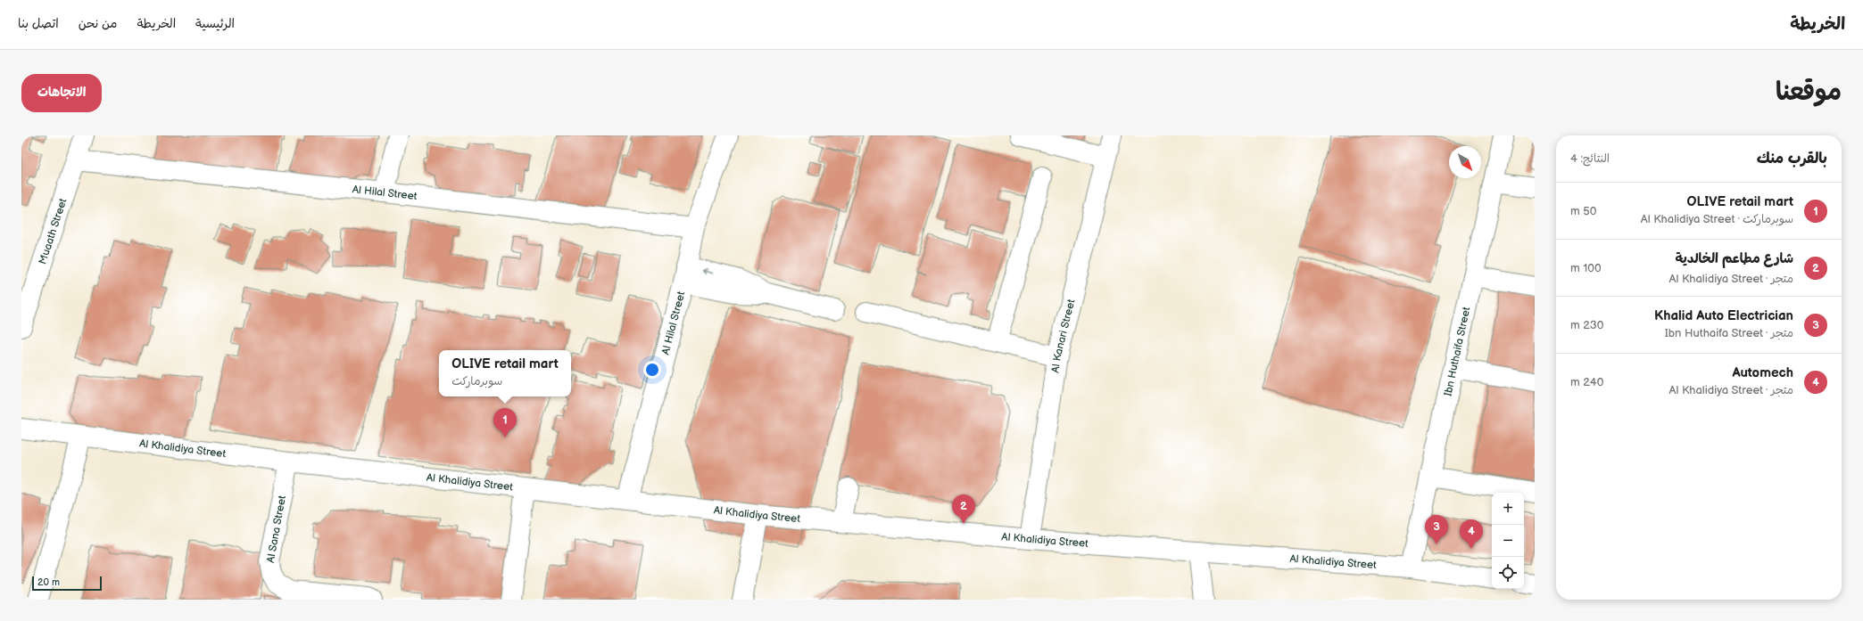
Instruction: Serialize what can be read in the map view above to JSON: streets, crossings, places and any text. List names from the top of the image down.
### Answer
{
  "streets": {
    "street": [
      "Al Hilal Street",
      "Muaath Street",
      "Al Kanari Street",
      "Ibn Huthaifa Street",
      "Al Khalidiya Street",
      "Al Sana Street"
    ]
  },
  "crossings": [
    ["Al Hilal Street", "Muaath Street"],
    ["Al Hilal Street", "Al Khalidiya Street"],
    ["Al Kanari Street", "Al Khalidiya Street"],
    ["Ibn Huthaifa Street", "Al Khalidiya Street"],
    ["Al Khalidiya Street", "Al Sana Street"]
  ],
  "scale_bar": "20 m",
  "north": "bottom right",
  "page": {
    "header": "الخريطة",
    "nav": [
      "الرئيسية",
      "الخريطة",
      "من نحن",
      "اتصل بنا"
    ],
    "title": "موقعنا",
    "buttons": "الاتجاهات",
    "heading": ["بالقرب منك", "النتائج: 4"],
    "list": [
      {
        "mark": "1",
        "name": "OLIVE retail mart",
        "note": "سوبرماركت · Al Khalidiya Street",
        "value": "50 m"
      },
      {
        "mark": "2",
        "name": "شارع مطاعم الخالدية",
        "note": "متجر · Al Khalidiya Street",
        "value": "100 m"
      },
      {
        "mark": "3",
        "name": "Khalid Auto Electrician",
        "note": "متجر · Ibn Huthaifa Street",
        "value": "230 m"
      },
      {
        "mark": "4",
        "name": "Automech",
        "note": "متجر · Al Khalidiya Street",
        "value": "240 m"
      }
    ],
    "popup": ["OLIVE retail mart", "سوبرماركت"],
    "pins": [
      "1",
      "2",
      "3",
      "4"
    ],
    "map_buttons": ["+", "−"],
    "scale": "20 m"
  }
}
